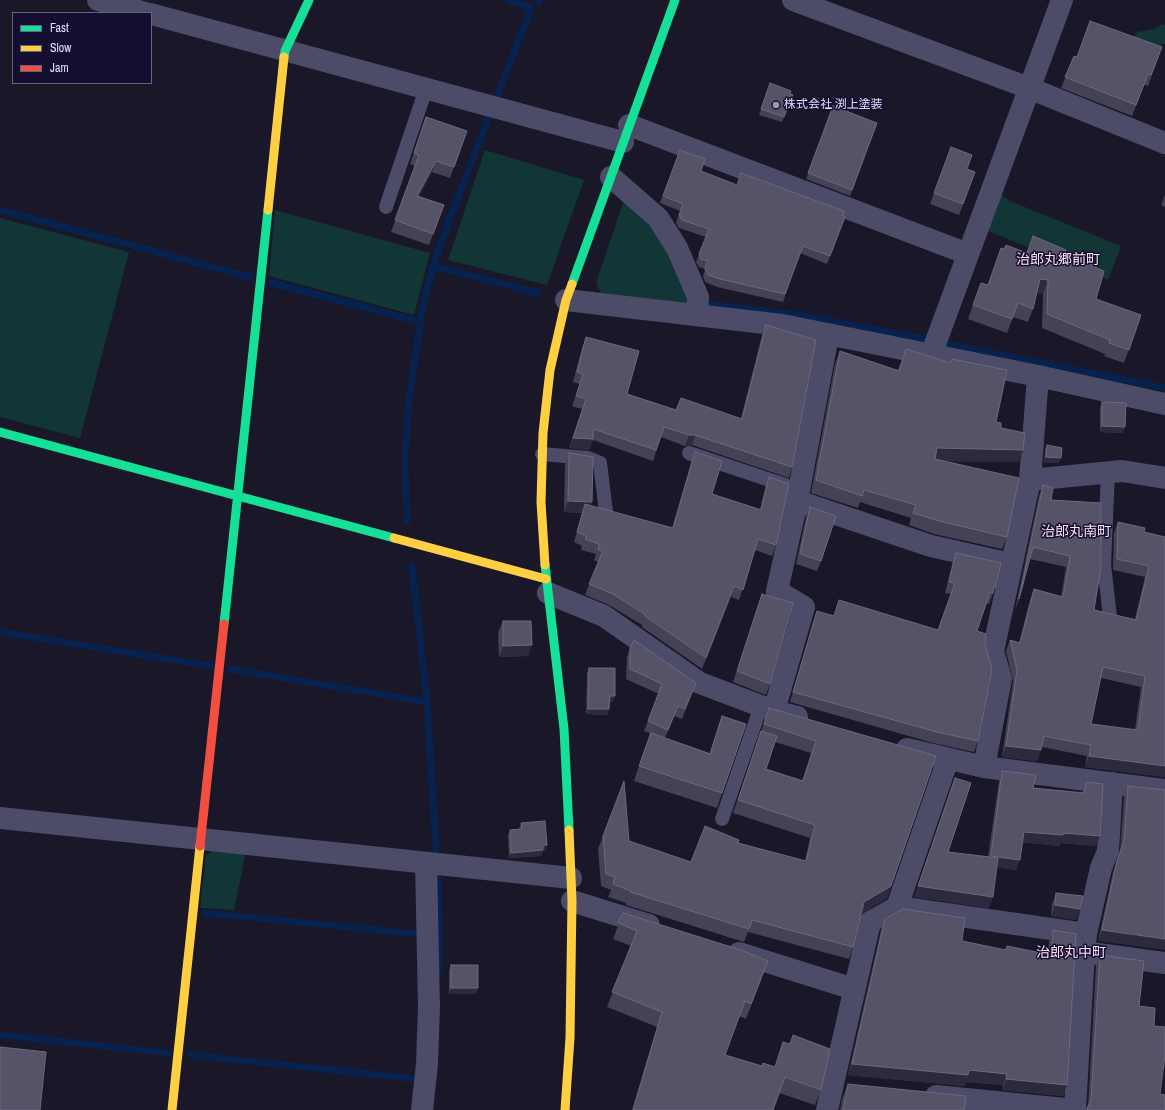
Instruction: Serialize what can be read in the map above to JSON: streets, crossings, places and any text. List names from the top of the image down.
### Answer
{
  "districts": ["治郎丸郷前町", "治郎丸南町", "治郎丸中町"],
  "places": ["株式会社 渕上塗装"],
  "legend": ["Fast", "Slow", "Jam"]
}
